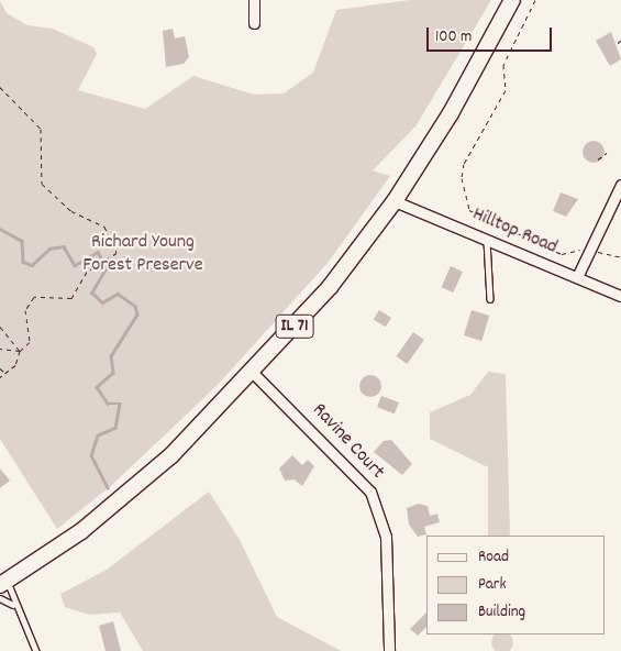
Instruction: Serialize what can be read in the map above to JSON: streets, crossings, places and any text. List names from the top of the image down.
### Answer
{
  "streets": {
    "main road": ["IL 71"],
    "street": ["Hilltop Road", "Ravine Court"]
  },
  "crossings": [
    ["Hilltop Road", "IL 71"],
    ["IL 71", "Ravine Court"]
  ],
  "parks": ["Richard Young Forest Preserve"],
  "legend": ["Road", "Park", "Building"],
  "scale_bar": "100 m"
}
